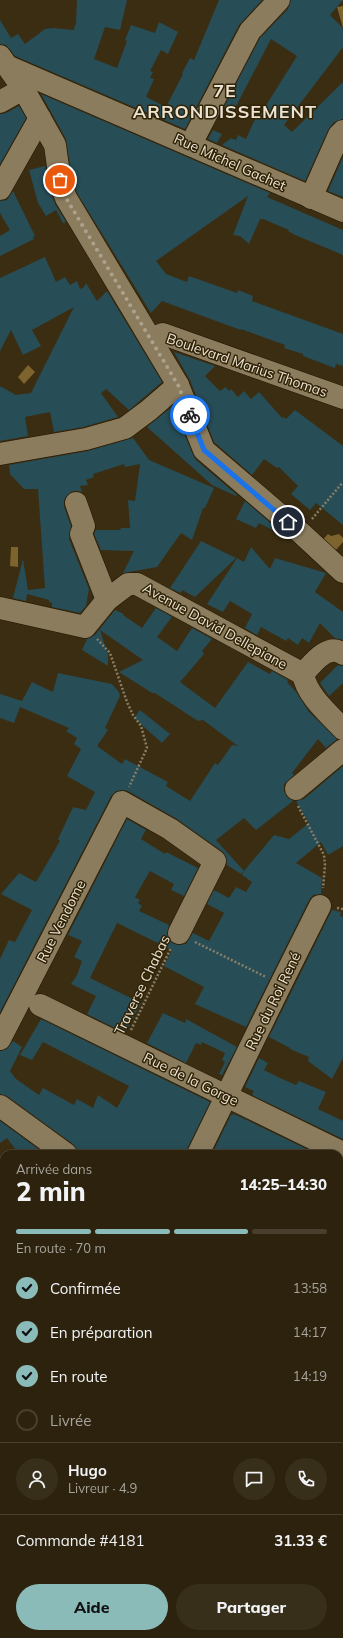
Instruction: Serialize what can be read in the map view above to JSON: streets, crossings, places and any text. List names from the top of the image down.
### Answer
{
  "streets": {
    "street": [
      "Rue Michel Gachet",
      "Boulevard Marius Thomas",
      "Avenue David Dellepiane",
      "Rue Vendome",
      "Rue du Roi René",
      "Rue de la Gorge"
    ],
    "path": ["Traverse Chabas"]
  },
  "crossings": [
    ["Traverse Chabas", "Rue de la Gorge"],
    ["Rue du Roi René", "Rue de la Gorge"]
  ],
  "districts": ["7E ARRONDISSEMENT"],
  "page": {
    "heading": ["2 min", "Arrivée dans", "14:25–14:30"],
    "panel": [
      "Hugo",
      "Livreur · 4.9",
      "Commande #4181",
      "31.33 €"
    ],
    "bar": "En route · 70 m",
    "list": [
      ["Confirmée", "13:58"],
      ["En préparation", "14:17"],
      ["En route", "14:19"],
      "Livrée"
    ],
    "buttons": ["Aide", "Partager"]
  }
}
